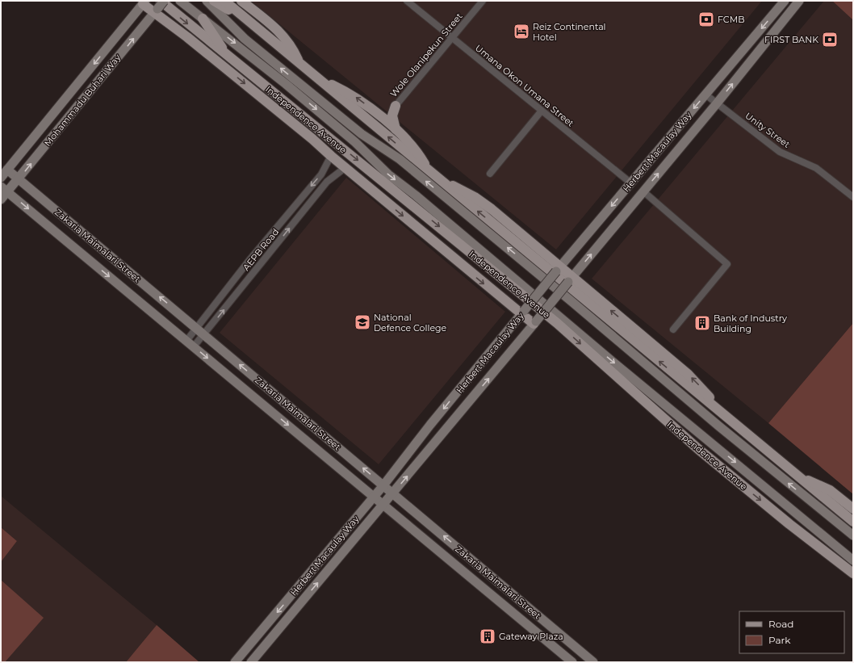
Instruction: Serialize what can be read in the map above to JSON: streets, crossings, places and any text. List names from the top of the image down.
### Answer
{
  "streets": {
    "main road": [
      "Mohammadu Buhari Way",
      "Independence Avenue",
      "Herbert Macaulay Way",
      "Zakaria Maimalari Street"
    ],
    "street": [
      "Wole Olanipekun Street",
      "Umana Okon Umana Street",
      "Unity Street",
      "AEPB Road"
    ]
  },
  "crossings": [
    ["Wole Olanipekun Street", "Umana Okon Umana Street"],
    ["Umana Okon Umana Street", "Herbert Macaulay Way"],
    ["Mohammadu Buhari Way", "Independence Avenue"],
    ["Mohammadu Buhari Way", "Zakaria Maimalari Street"],
    ["Unity Street", "Herbert Macaulay Way"],
    ["Herbert Macaulay Way", "Zakaria Maimalari Street"],
    ["Zakaria Maimalari Street", "AEPB Road"]
  ],
  "places": {
    "bank": ["FCMB", "FIRST BANK"],
    "hotel": ["Reiz Continental Hotel"],
    "school or university": ["National Defence College"],
    "building": ["Bank of Industry Building", "Gateway Plaza"]
  },
  "legend": ["Road", "Park"]
}
